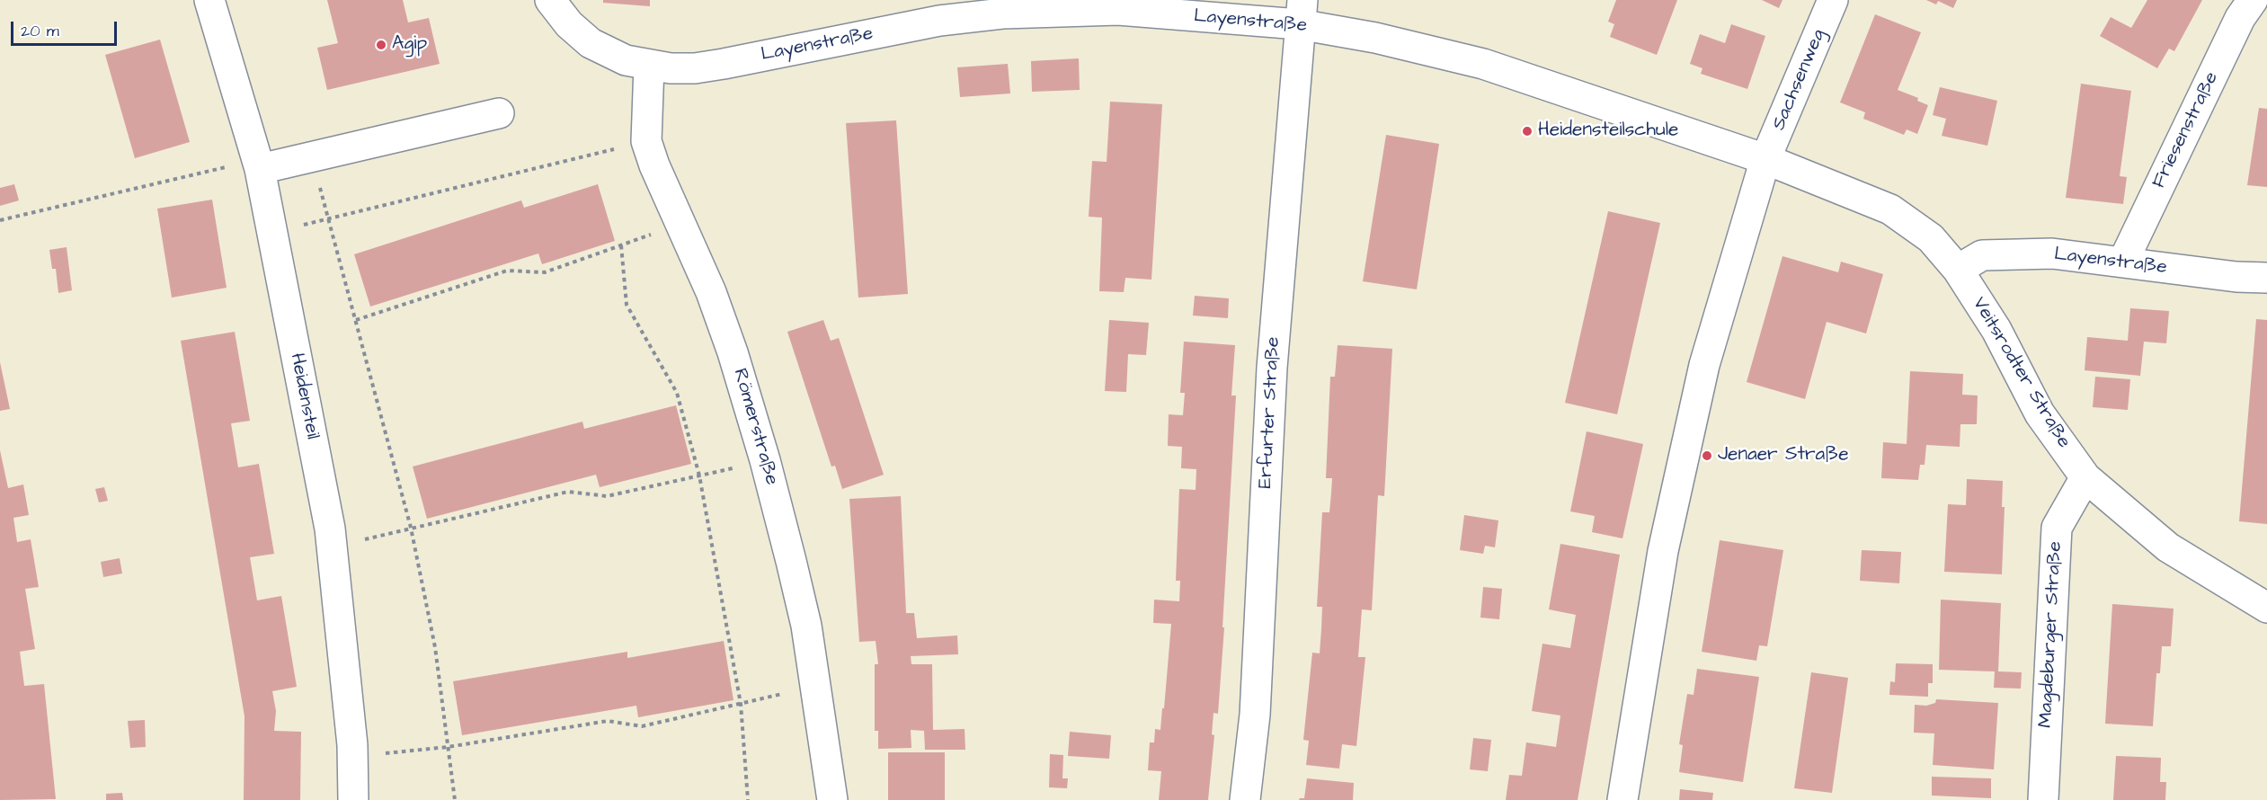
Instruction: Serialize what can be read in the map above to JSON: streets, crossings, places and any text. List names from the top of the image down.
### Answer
{
  "streets": {
    "street": [
      "Layenstraße",
      "Sachsenweg",
      "Friesenstraße",
      "Veitsrodter Straße",
      "Heidensteil",
      "Erfurter Straße",
      "Römerstraße",
      "Magdeburger Straße"
    ]
  },
  "crossings": [
    ["Layenstraße", "Sachsenweg"],
    ["Layenstraße", "Friesenstraße"],
    ["Layenstraße", "Veitsrodter Straße"],
    ["Layenstraße", "Erfurter Straße"],
    ["Layenstraße", "Römerstraße"],
    ["Sachsenweg", "Veitsrodter Straße"],
    ["Veitsrodter Straße", "Magdeburger Straße"]
  ],
  "places": ["Agip", "Heidensteilschule", "Jenaer Straße"],
  "scale_bar": "20 m"
}
